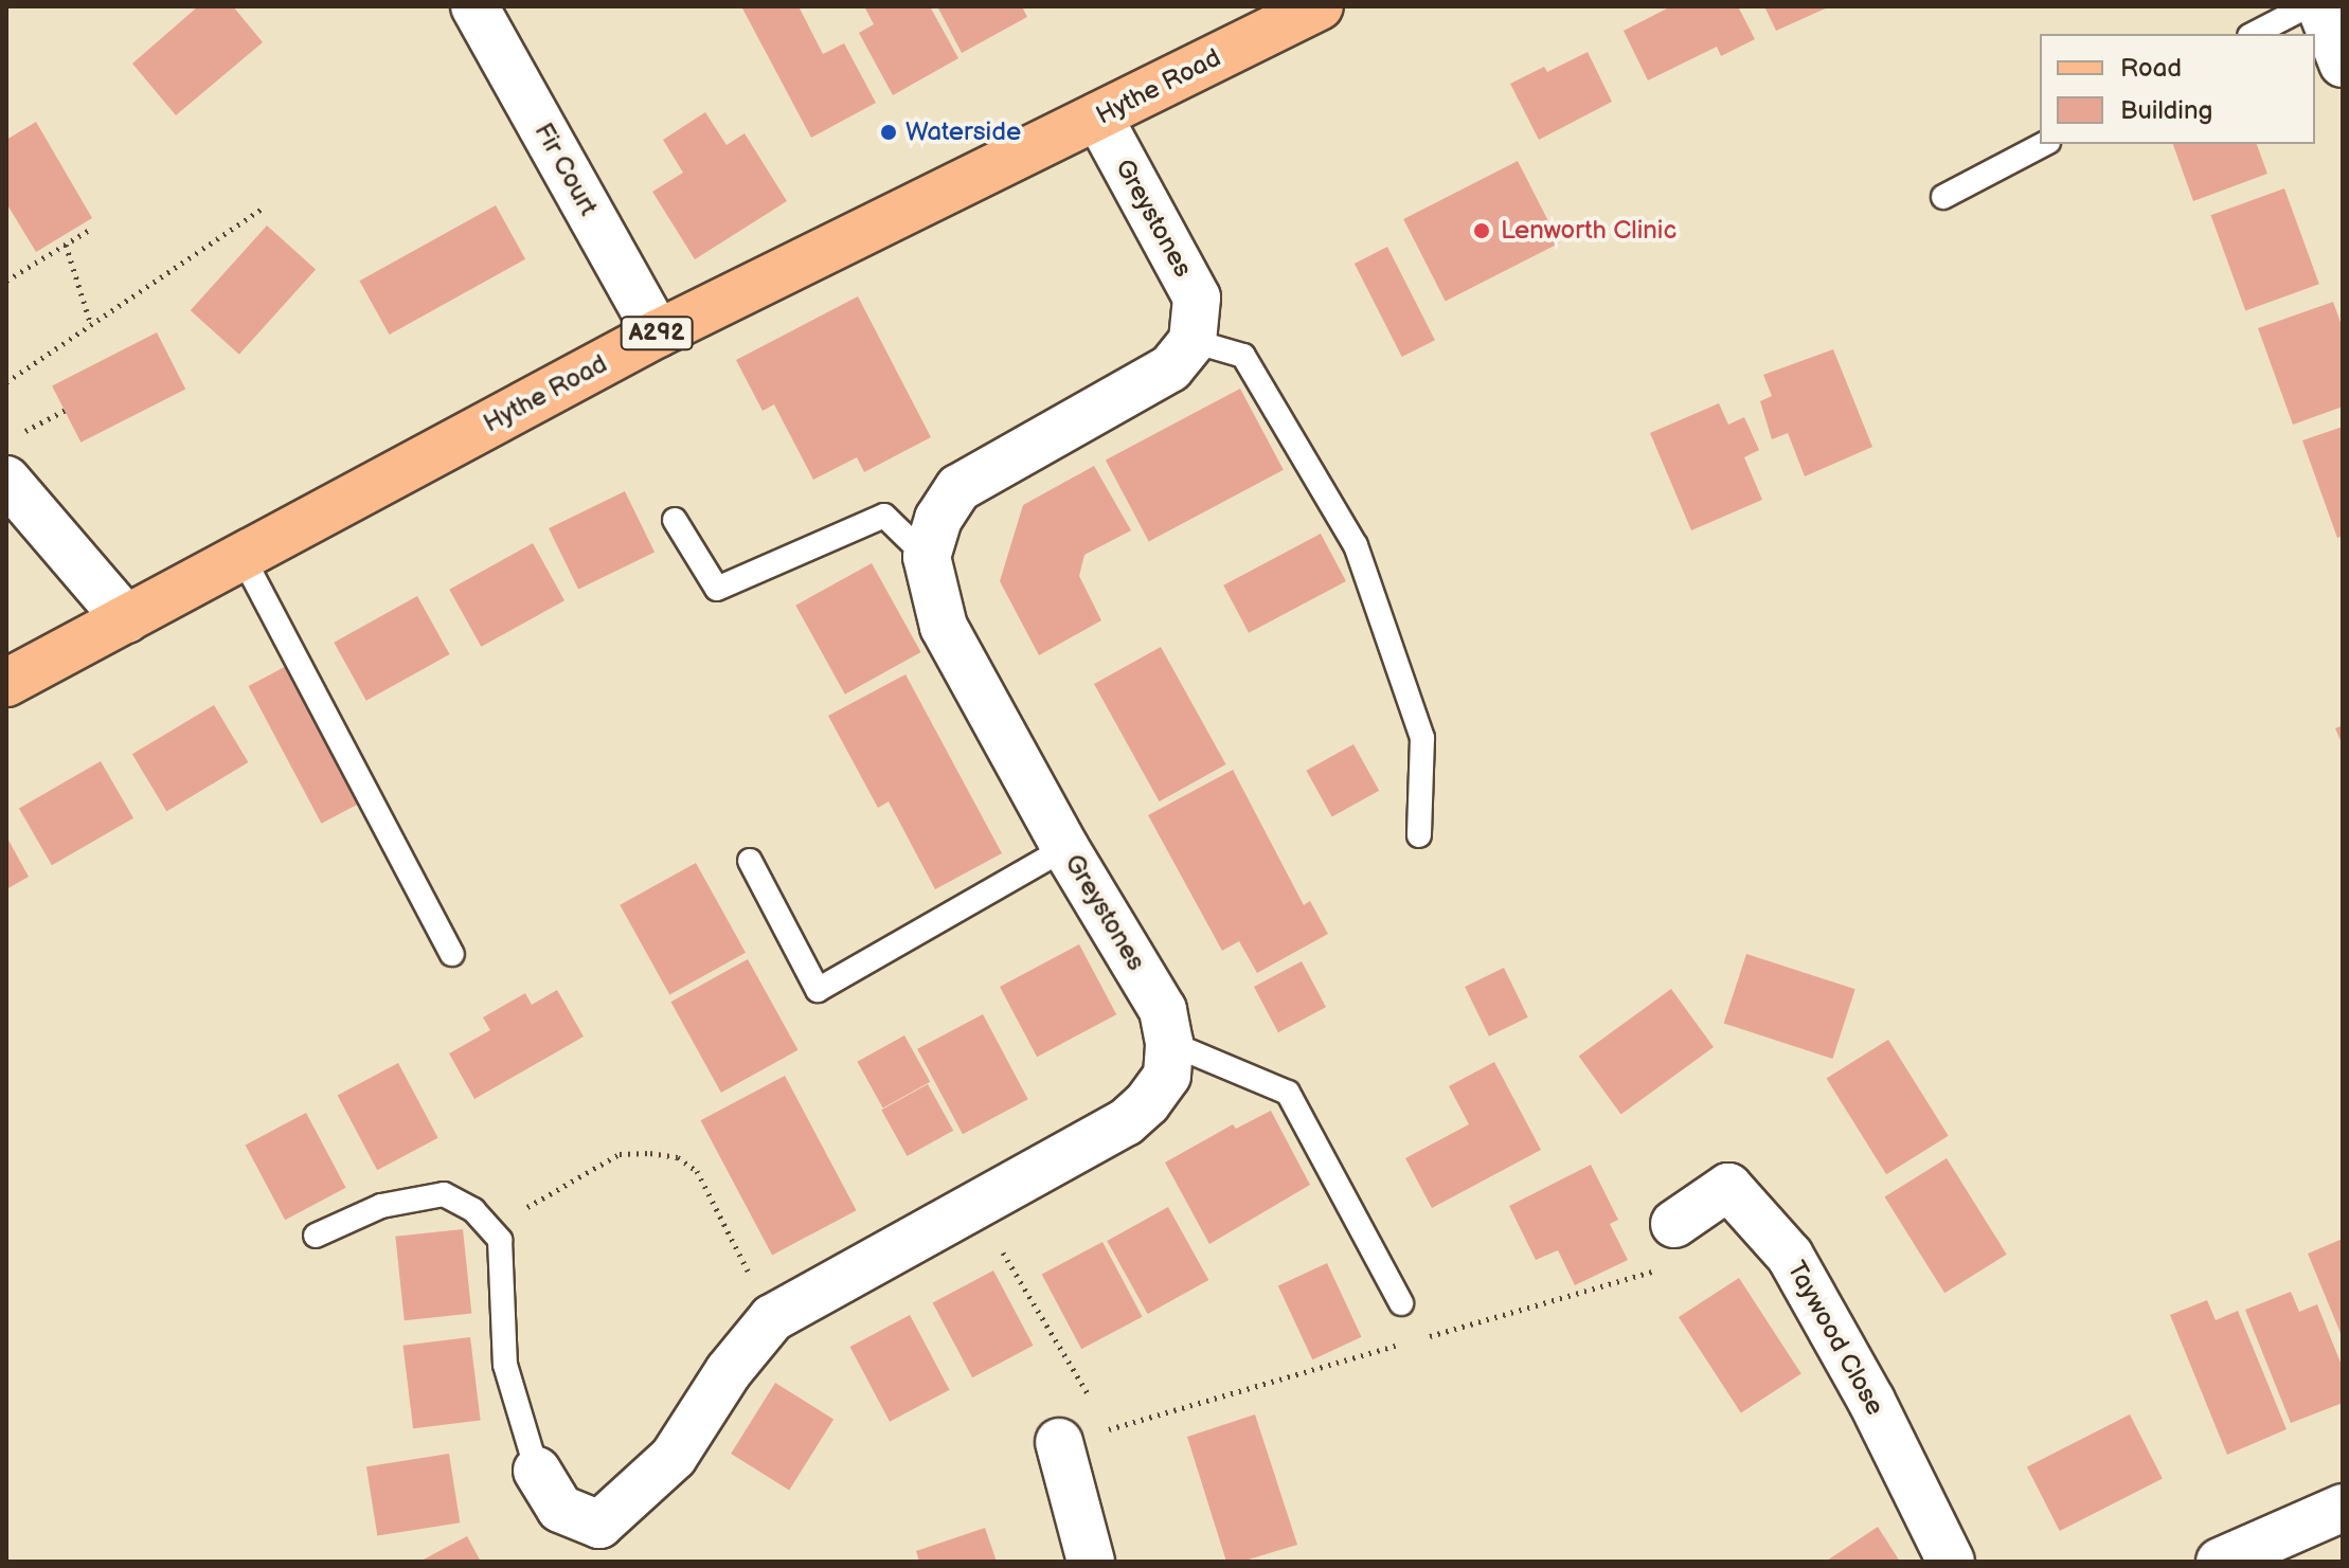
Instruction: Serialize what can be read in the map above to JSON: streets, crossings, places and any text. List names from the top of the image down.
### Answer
{
  "streets": {
    "main road": ["Hythe Road", "A292"],
    "street": ["Fir Court", "Greystones", "Taywood Close"]
  },
  "crossings": [
    ["Hythe Road", "Fir Court"],
    ["Hythe Road", "Greystones"]
  ],
  "places": ["Waterside", "Lenworth Clinic"],
  "legend": ["Road", "Building"]
}
